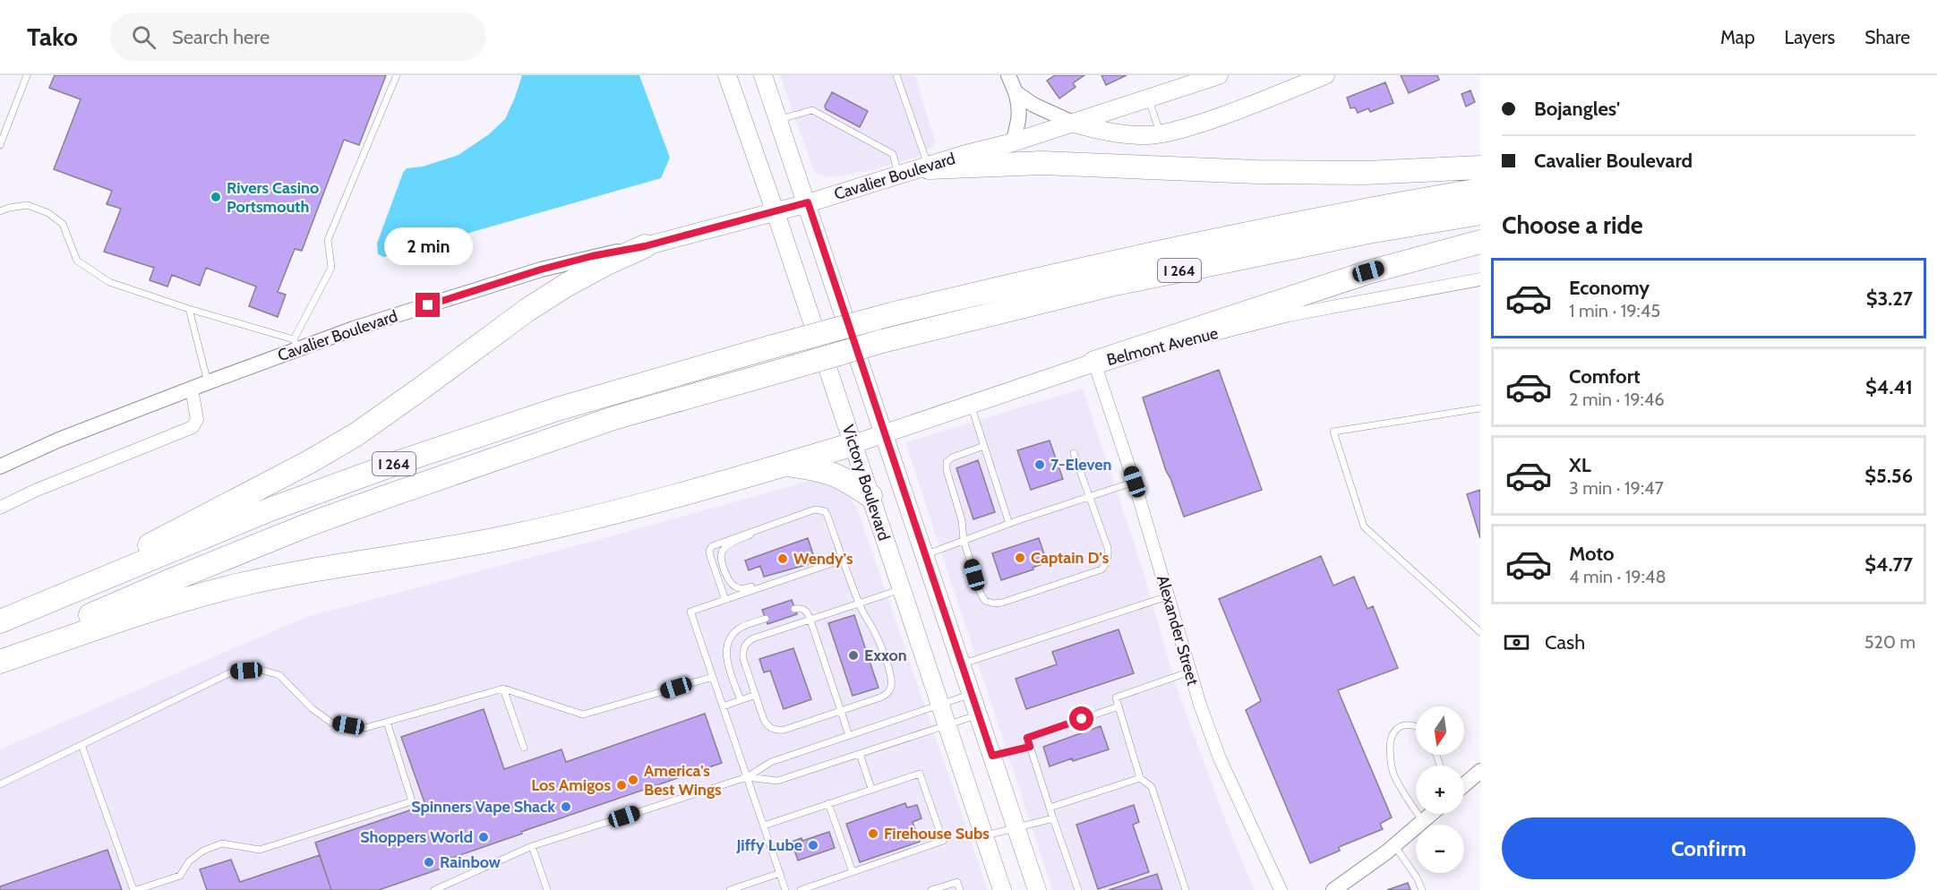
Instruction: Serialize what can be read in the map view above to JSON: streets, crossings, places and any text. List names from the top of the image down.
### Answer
{
  "streets": {
    "highway": ["I 264"],
    "main road": ["Cavalier Boulevard", "Belmont Avenue", "Victory Boulevard"],
    "street": ["Alexander Street"]
  },
  "crossings": [
    ["Cavalier Boulevard", "Victory Boulevard"],
    ["Belmont Avenue", "Victory Boulevard"],
    ["Belmont Avenue", "Alexander Street"]
  ],
  "places": [
    "Rivers Casino Portsmouth",
    "7-Eleven",
    "Captain D's",
    "Wendy's",
    "Exxon",
    "America's Best Wings",
    "Los Amigos",
    "Spinners Vape Shack",
    "Firehouse Subs",
    "Shoppers World",
    "Jiffy Lube",
    "Rainbow"
  ],
  "north": "bottom",
  "page": {
    "header": "Tako",
    "search": "Search here",
    "nav": ["Map", "Layers", "Share"],
    "banner": ["Bojangles'", "Cavalier Boulevard"],
    "heading": "Choose a ride",
    "bubble": "2 min",
    "list": [
      {
        "name": "Economy",
        "note": "1 min · 19:45",
        "value": "$3.27"
      },
      {
        "name": "Comfort",
        "note": "2 min · 19:46",
        "value": "$4.41"
      },
      {
        "name": "XL",
        "note": "3 min · 19:47",
        "value": "$5.56"
      },
      {
        "name": "Moto",
        "note": "4 min · 19:48",
        "value": "$4.77"
      }
    ],
    "pay": ["Cash", "520 m"],
    "map_buttons": ["+", "−"],
    "buttons": "Confirm"
  }
}
